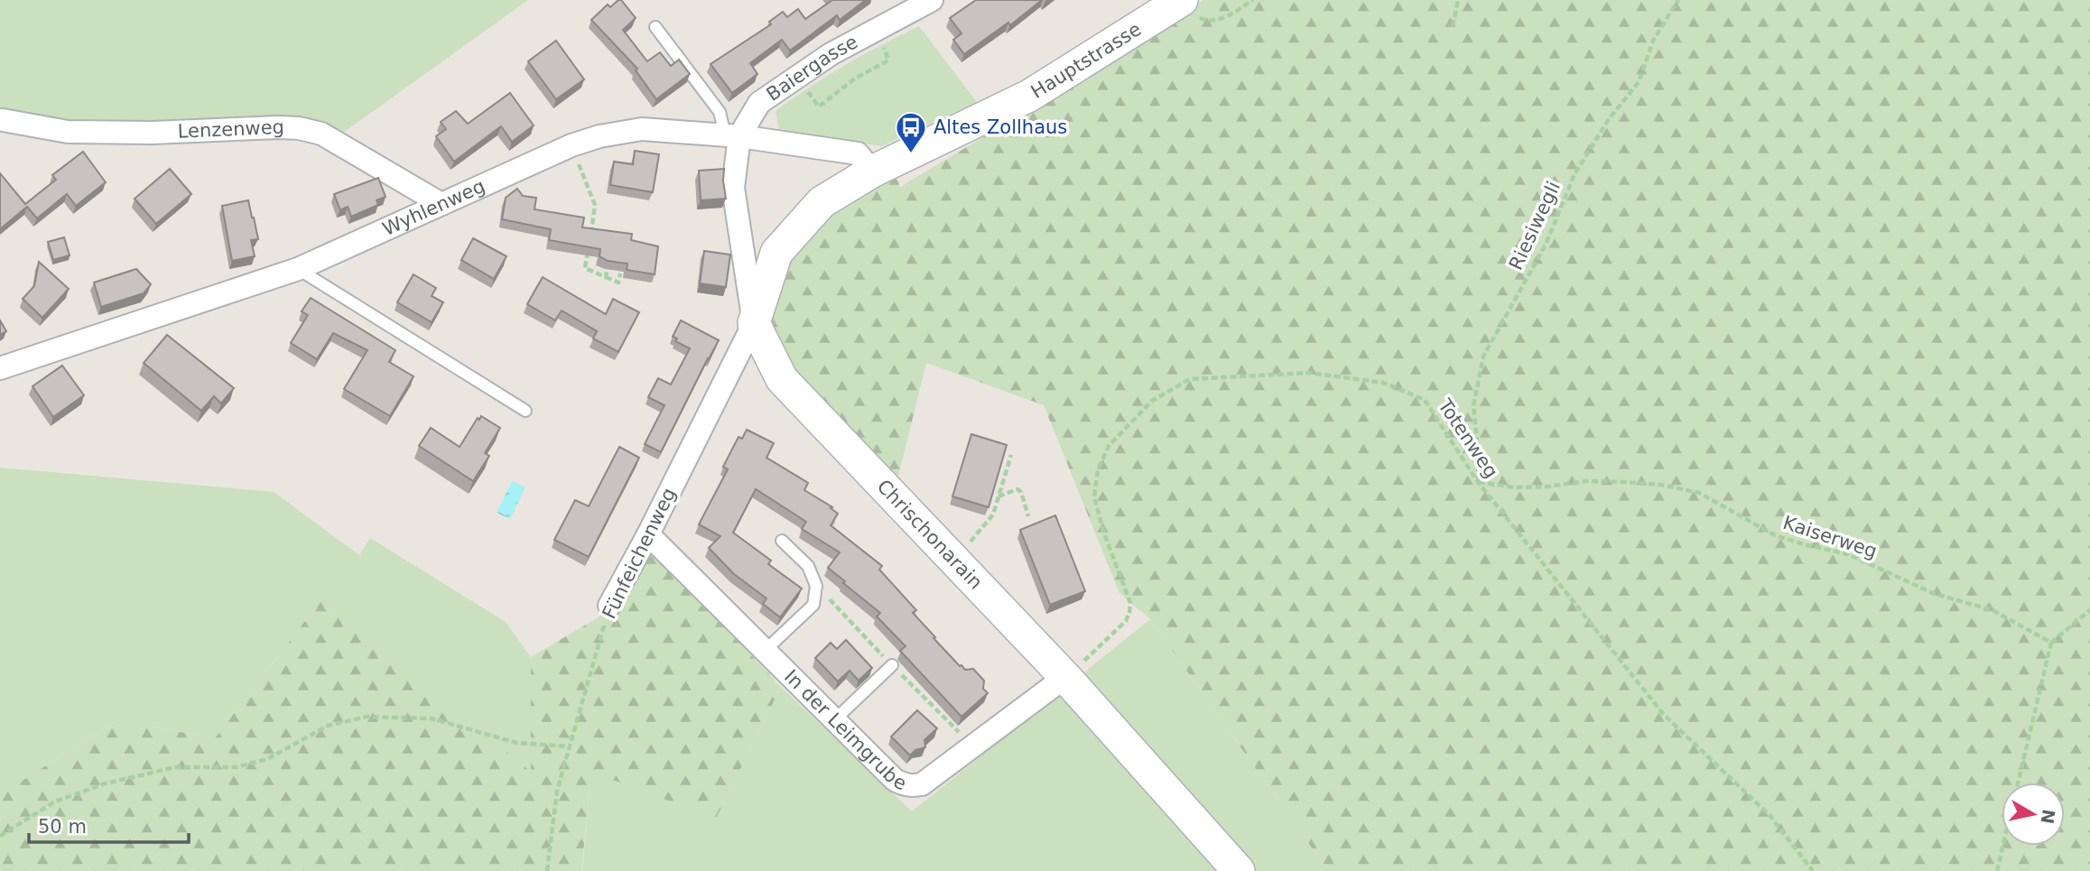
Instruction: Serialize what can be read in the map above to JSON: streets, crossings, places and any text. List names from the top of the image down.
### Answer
{
  "streets": {
    "street": [
      "Hauptstrasse",
      "Baiergasse",
      "Lenzenweg",
      "Wyhlenweg",
      "Chrischonarain",
      "Fünfeichenweg",
      "In der Leimgrube"
    ],
    "path": ["Riesiwegli", "Totenweg", "Kaiserweg"]
  },
  "crossings": [
    ["Hauptstrasse", "Wyhlenweg"],
    ["Baiergasse", "Wyhlenweg"],
    ["Baiergasse", "Chrischonarain"],
    ["Baiergasse", "Fünfeichenweg"],
    ["Lenzenweg", "Wyhlenweg"],
    ["Riesiwegli", "Totenweg"],
    ["Riesiwegli", "Kaiserweg"],
    ["Totenweg", "Chrischonarain"],
    ["Totenweg", "Kaiserweg"],
    ["Totenweg", "In der Leimgrube"],
    ["Chrischonarain", "Fünfeichenweg"],
    ["Chrischonarain", "In der Leimgrube"],
    ["Fünfeichenweg", "In der Leimgrube"]
  ],
  "places": {
    "bus stop": ["Altes Zollhaus"]
  },
  "scale_bar": "50 m",
  "north": "right"
}
